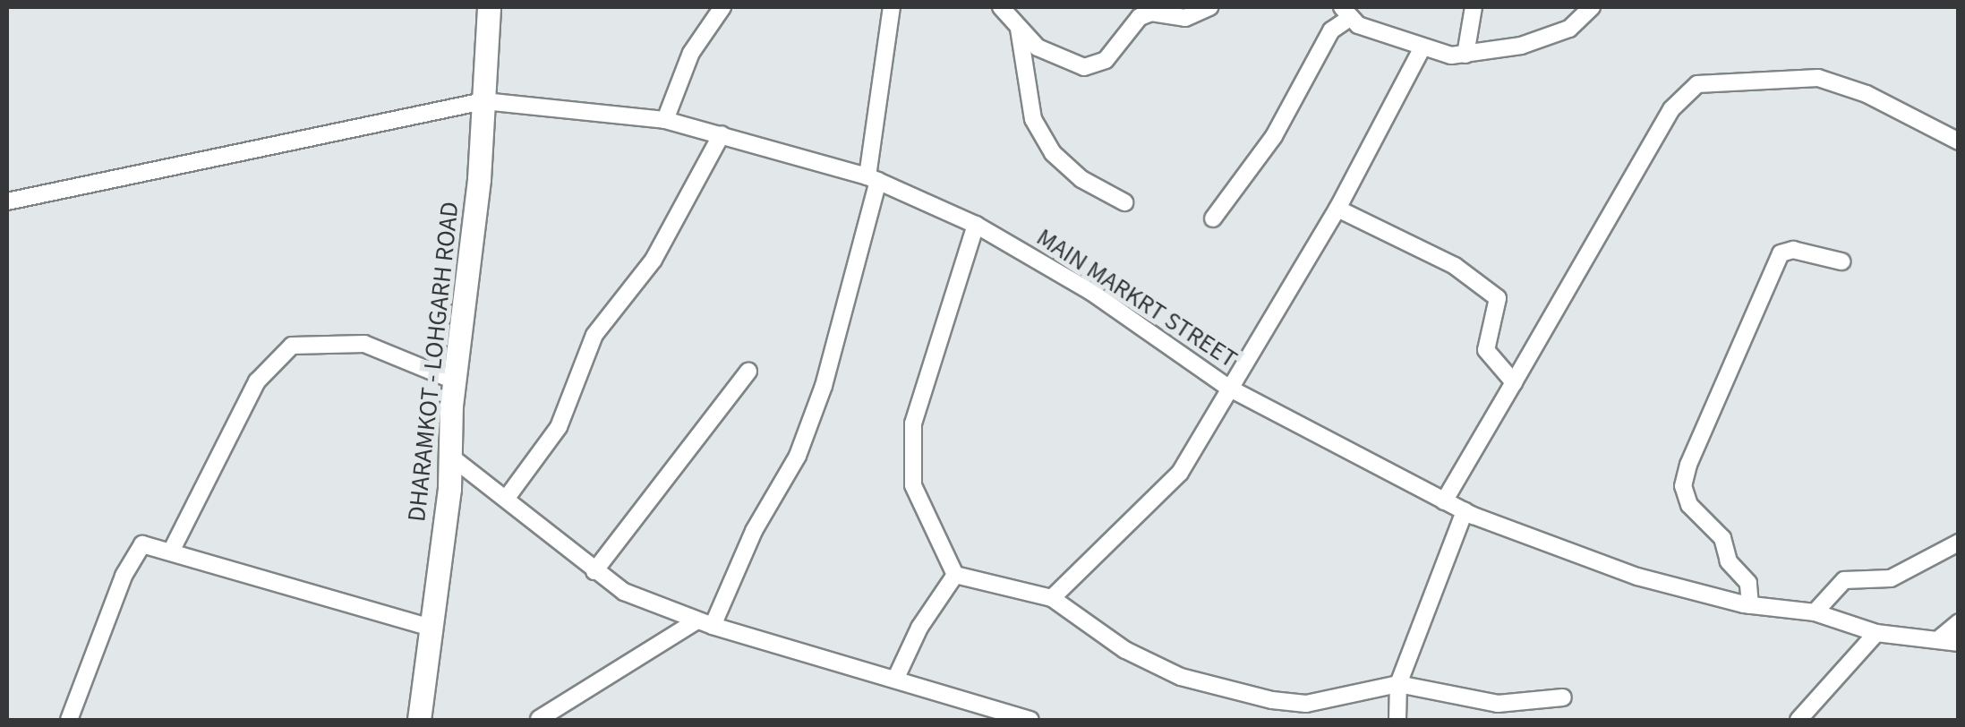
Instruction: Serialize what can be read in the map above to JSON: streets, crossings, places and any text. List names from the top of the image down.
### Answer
{
  "streets": {
    "street": ["MAIN MARKRT STREET", "DHARAMKOT - LOHGARH ROAD"]
  },
  "crossings": [
    ["MAIN MARKRT STREET", "DHARAMKOT - LOHGARH ROAD"]
  ]
}
